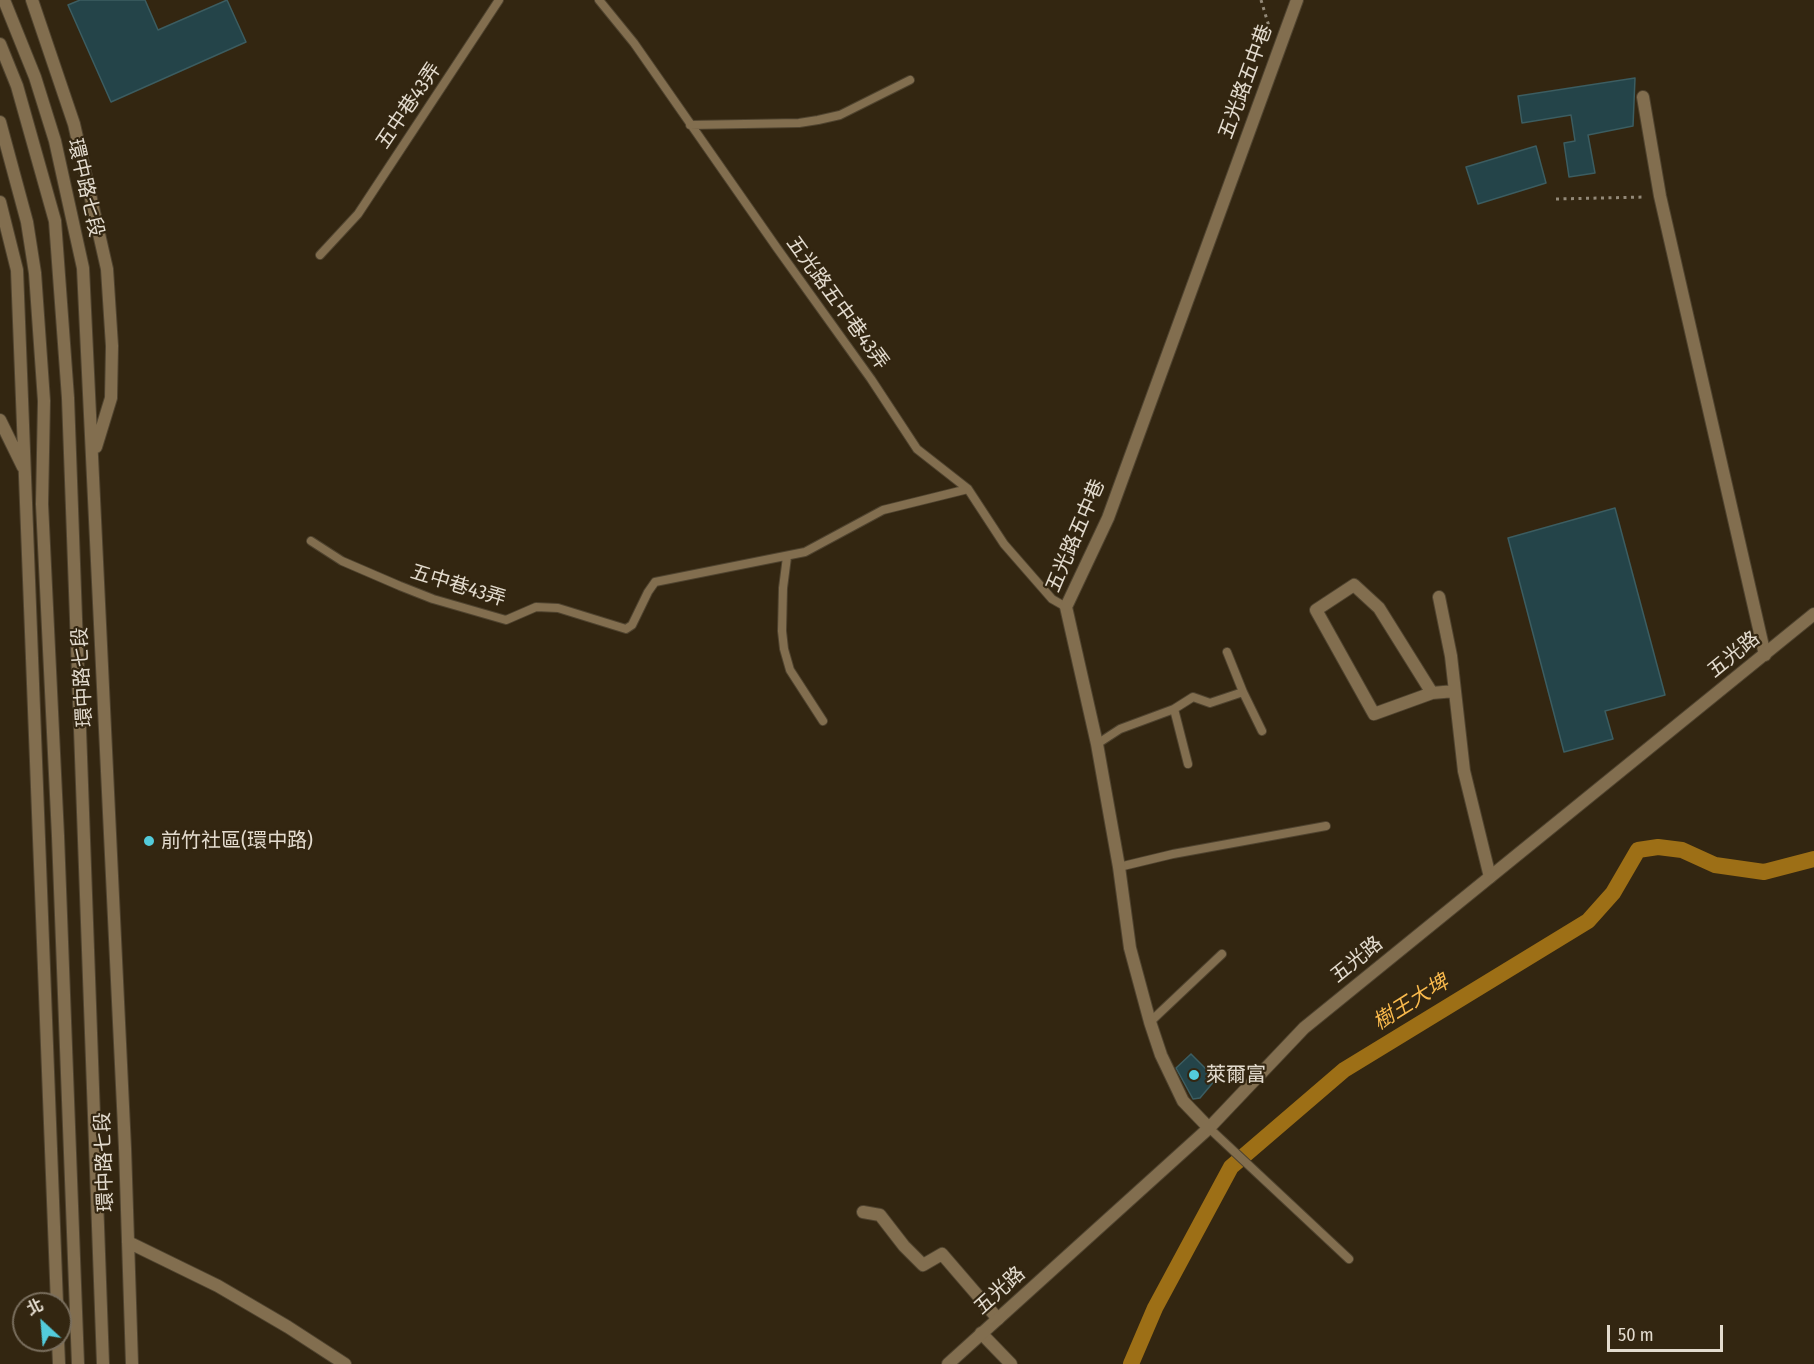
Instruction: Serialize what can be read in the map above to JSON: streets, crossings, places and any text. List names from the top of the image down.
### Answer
{
  "streets": {
    "street": ["五光路五中巷", "環中路七段", "五光路"],
    "lane": ["五中巷43弄", "五光路五中巷43弄"]
  },
  "crossings": [
    ["五光路五中巷", "五光路五中巷43弄"],
    ["五光路五中巷", "五光路"],
    ["五中巷43弄", "五光路五中巷43弄"]
  ],
  "water": ["樹王大埤"],
  "places": ["前竹社區(環中路)", "萊爾富"],
  "scale_bar": "50 m",
  "north": "top left"
}
